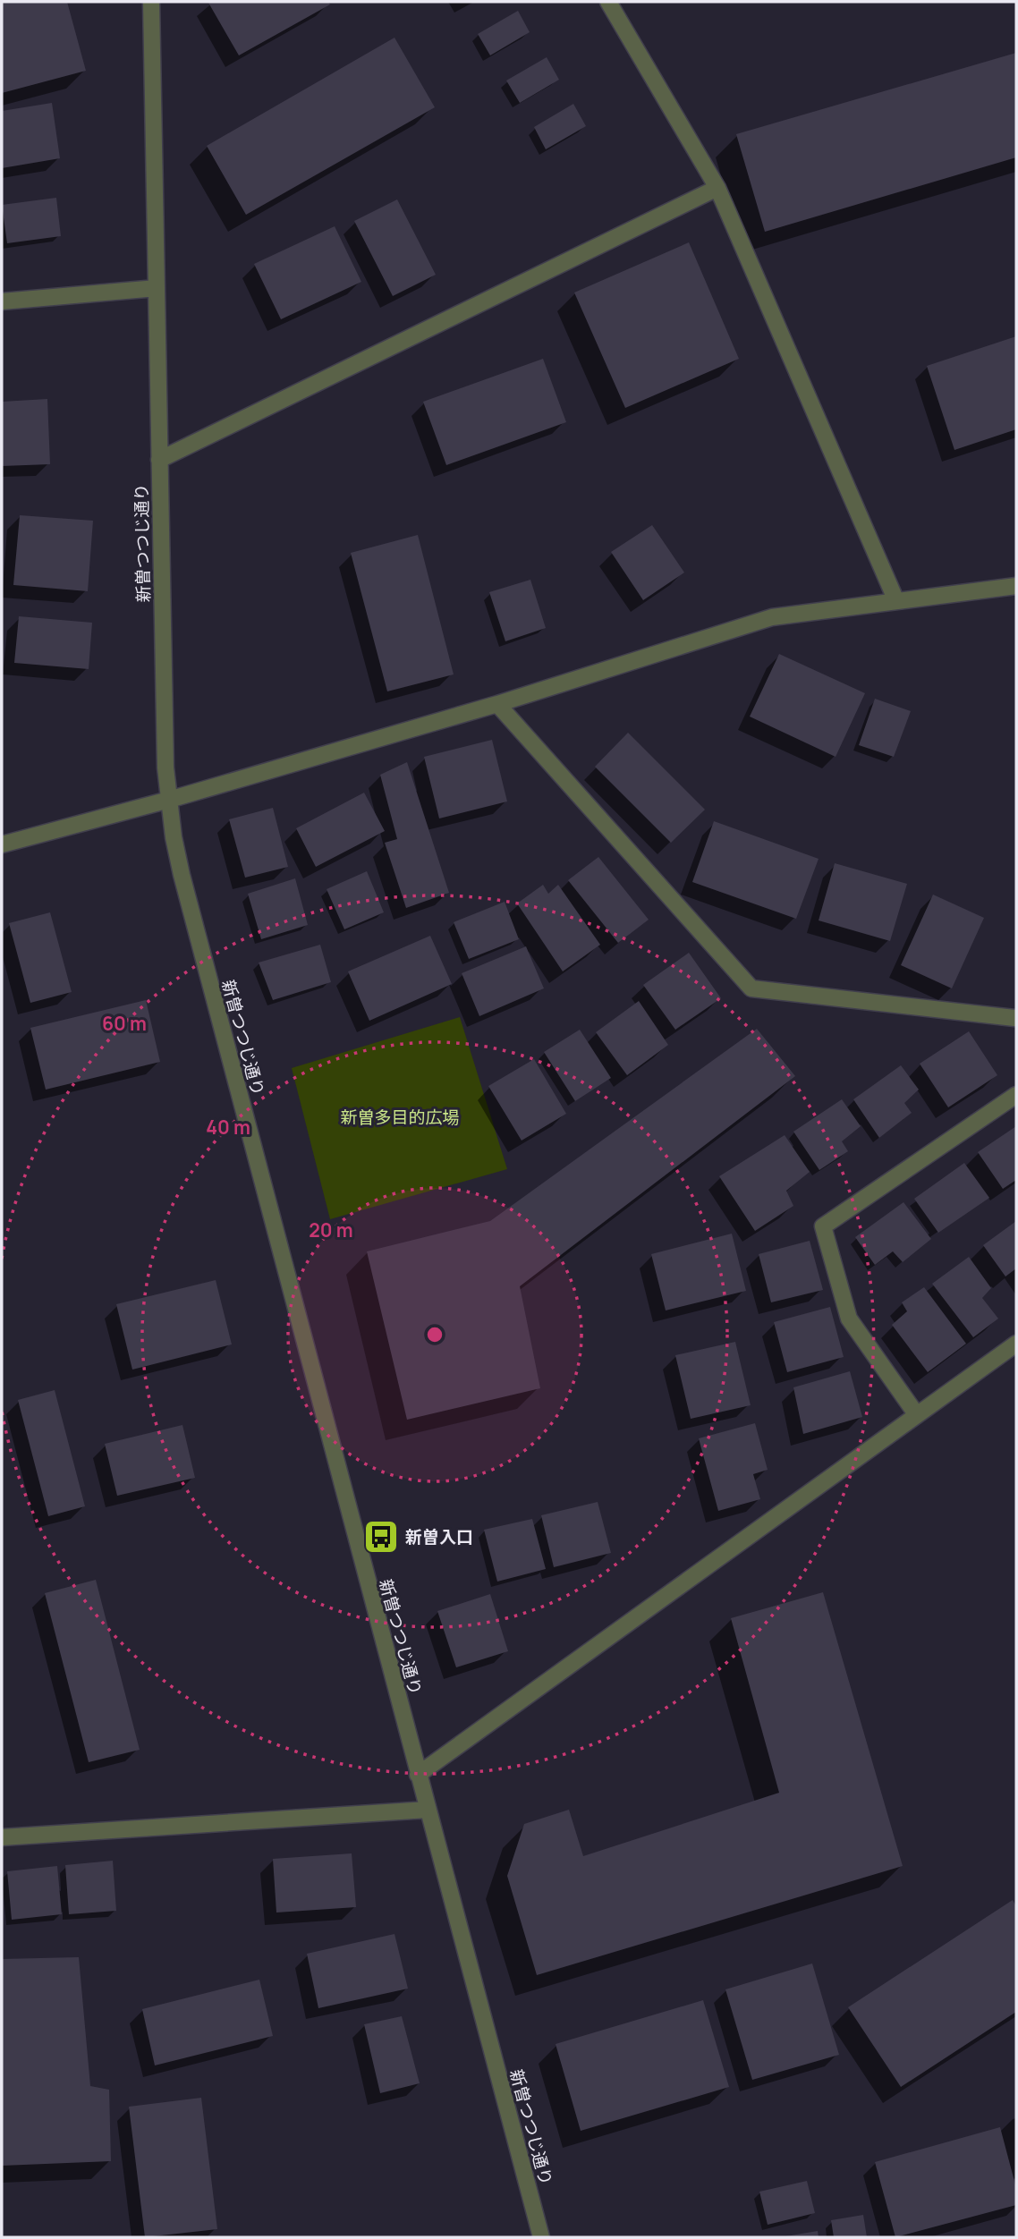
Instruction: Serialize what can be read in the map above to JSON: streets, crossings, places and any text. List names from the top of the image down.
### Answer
{
  "streets": {
    "street": ["新曽つつじ通り"]
  },
  "parks": ["新曽多目的広場"],
  "places": {
    "bus stop": ["新曽入口"]
  },
  "rings": ["60 m", "40 m", "20 m"]
}
